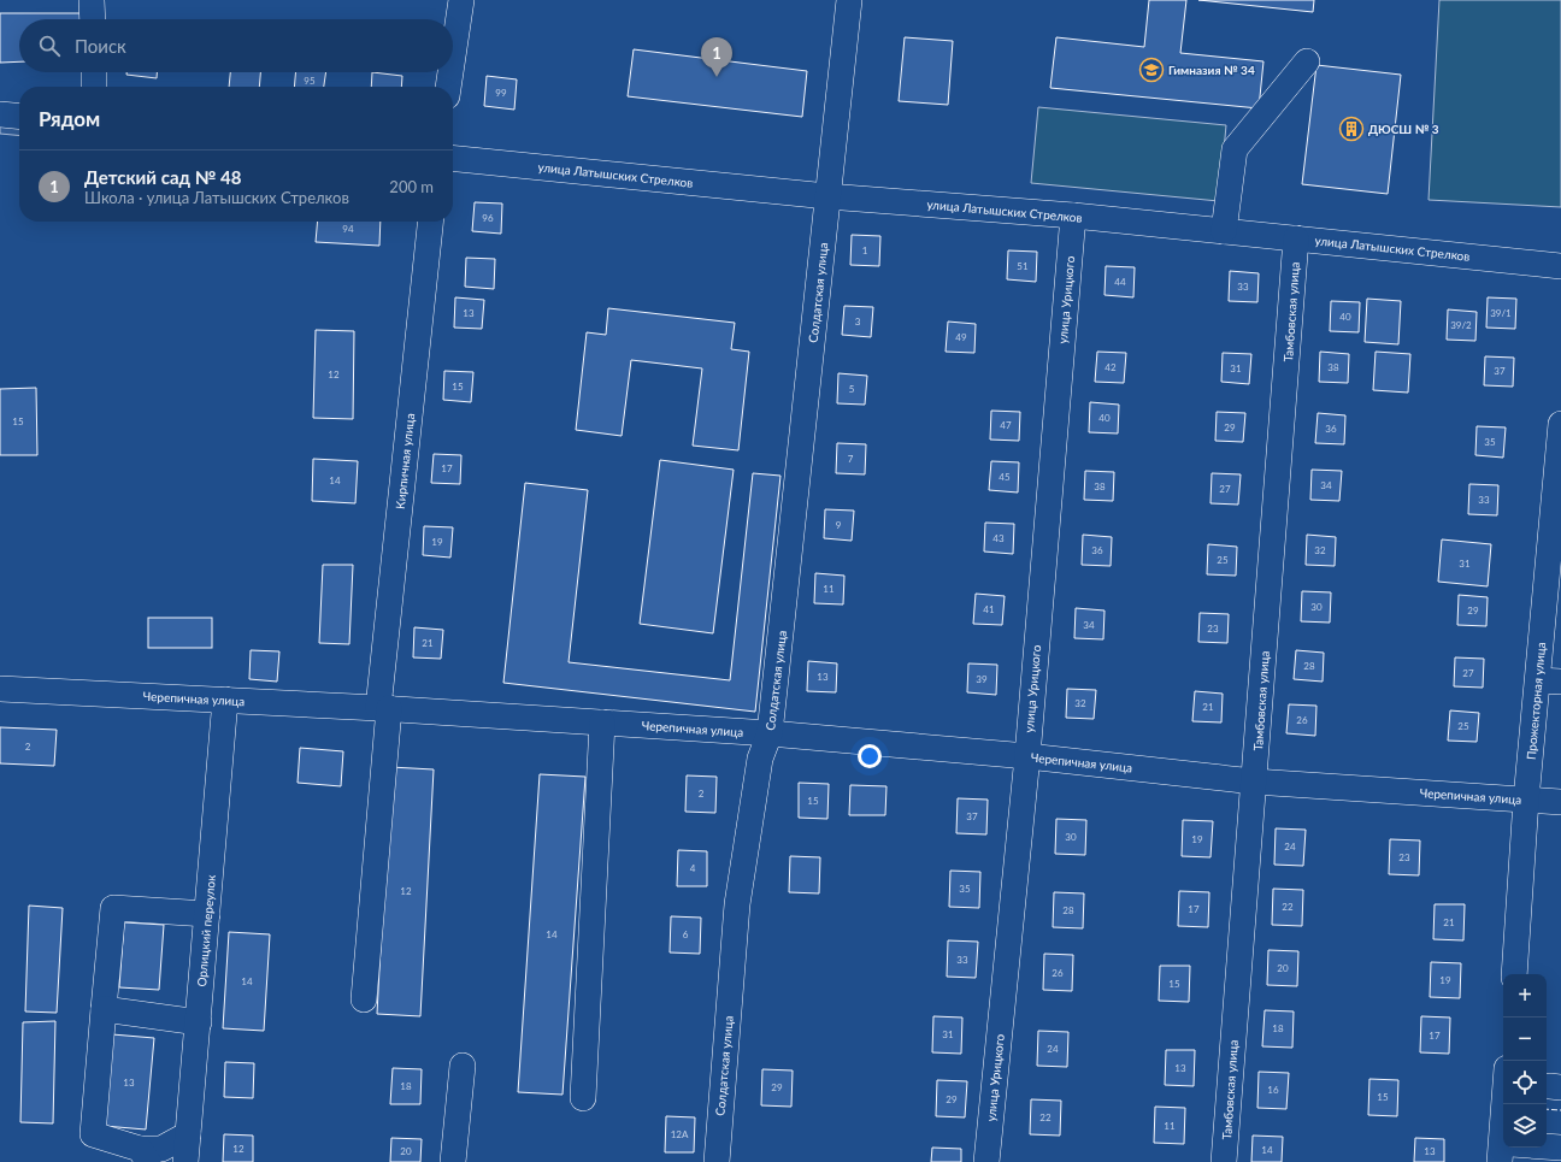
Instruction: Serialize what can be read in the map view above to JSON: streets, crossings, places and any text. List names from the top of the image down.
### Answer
{
  "streets": {
    "street": [
      "улица Латышских Стрелков",
      "Солдатская улица",
      "улица Урицкого",
      "Тамбовская улица",
      "Кирпичная улица",
      "Черепичная улица",
      "Прожекторная улица",
      "Орлицкий переулок"
    ]
  },
  "crossings": [
    ["улица Латышских Стрелков", "Солдатская улица"],
    ["улица Латышских Стрелков", "улица Урицкого"],
    ["улица Латышских Стрелков", "Тамбовская улица"],
    ["Солдатская улица", "Черепичная улица"],
    ["улица Урицкого", "Черепичная улица"],
    ["Тамбовская улица", "Черепичная улица"],
    ["Кирпичная улица", "Черепичная улица"],
    ["Черепичная улица", "Прожекторная улица"],
    ["Черепичная улица", "Орлицкий переулок"]
  ],
  "places": {
    "school or university": ["Гимназия № 34"],
    "building": ["ДЮСШ № 3"]
  },
  "house_numbers": [
    "95",
    "99",
    "96",
    "94",
    "1",
    "51",
    "44",
    "33",
    "13",
    "39/1",
    "40",
    "3",
    "39/2",
    "49",
    "42",
    "38",
    "31",
    "37",
    "12",
    "15",
    "5",
    "40",
    "15",
    "47",
    "29",
    "36",
    "35",
    "7",
    "17",
    "45",
    "14",
    "34",
    "38",
    "27",
    "33",
    "9",
    "43",
    "19",
    "36",
    "32",
    "25",
    "31",
    "11",
    "30",
    "41",
    "29",
    "34",
    "23",
    "21",
    "28",
    "27",
    "13",
    "39",
    "32",
    "21",
    "26",
    "25",
    "2",
    "2",
    "15",
    "37",
    "30",
    "19",
    "24",
    "23",
    "4",
    "35",
    "12",
    "22",
    "17",
    "28",
    "21",
    "14",
    "6",
    "33",
    "20",
    "26",
    "19",
    "14",
    "15",
    "18",
    "31",
    "17",
    "24",
    "13",
    "13",
    "18",
    "29",
    "16",
    "15",
    "29",
    "22",
    "11",
    "12А",
    "12",
    "14",
    "20",
    "13"
  ],
  "page": {
    "search": "Поиск",
    "pins": "1",
    "heading": "Рядом",
    "list": [
      {
        "mark": "1",
        "name": "Детский сад № 48",
        "note": "Школа · улица Латышских Стрелков",
        "value": "200 m"
      }
    ],
    "map_buttons": ["+", "−"]
  }
}
